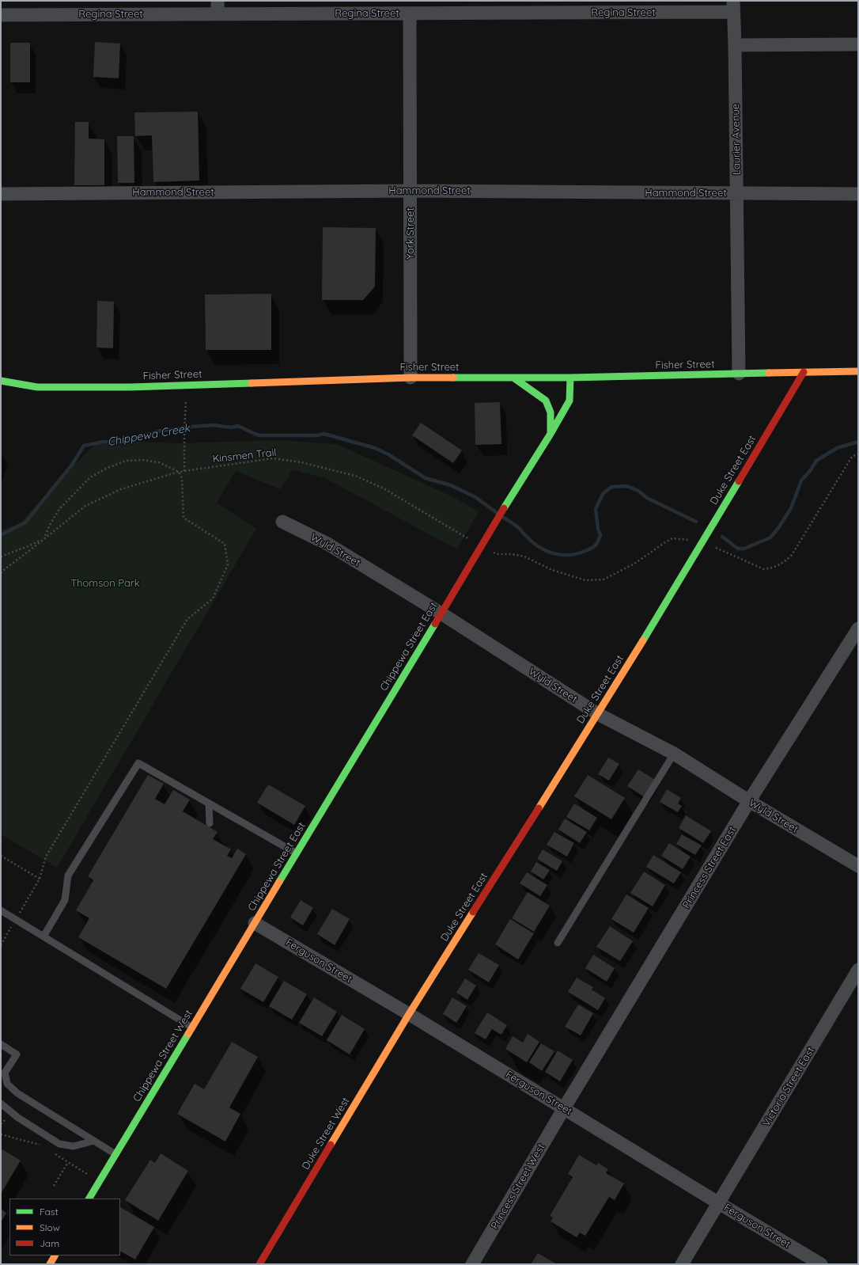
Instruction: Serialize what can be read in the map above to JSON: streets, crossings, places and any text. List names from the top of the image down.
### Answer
{
  "streets": {
    "street": [
      "Regina Street",
      "Laurier Avenue",
      "Hammond Street",
      "York Street",
      "Fisher Street",
      "Duke Street East",
      "Wyld Street",
      "Chippewa Street East",
      "Princess Street East",
      "Ferguson Street",
      "Chippewa Street West",
      "Victoria Street East",
      "Duke Street West",
      "Princess Street West"
    ],
    "path": ["Kinsmen Trail"]
  },
  "crossings": [
    ["Regina Street", "Laurier Avenue"],
    ["Regina Street", "York Street"],
    ["Laurier Avenue", "Hammond Street"],
    ["Laurier Avenue", "Fisher Street"],
    ["Hammond Street", "York Street"],
    ["York Street", "Fisher Street"],
    ["Fisher Street", "Duke Street East"],
    ["Fisher Street", "Chippewa Street East"],
    ["Kinsmen Trail", "Chippewa Street East"],
    ["Duke Street East", "Wyld Street"],
    ["Duke Street East", "Ferguson Street"],
    ["Duke Street East", "Duke Street West"],
    ["Wyld Street", "Chippewa Street East"],
    ["Wyld Street", "Princess Street East"],
    ["Chippewa Street East", "Ferguson Street"],
    ["Chippewa Street East", "Chippewa Street West"],
    ["Princess Street East", "Ferguson Street"],
    ["Princess Street East", "Princess Street West"],
    ["Ferguson Street", "Chippewa Street West"],
    ["Ferguson Street", "Victoria Street East"],
    ["Ferguson Street", "Duke Street West"],
    ["Ferguson Street", "Princess Street West"]
  ],
  "water": ["Chippewa Creek"],
  "parks": ["Thomson Park"],
  "legend": ["Fast", "Slow", "Jam"]
}
